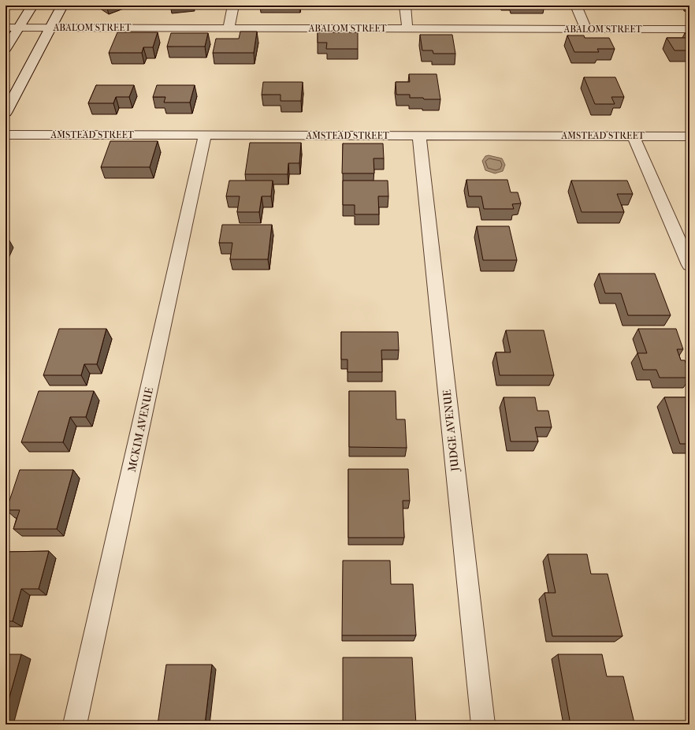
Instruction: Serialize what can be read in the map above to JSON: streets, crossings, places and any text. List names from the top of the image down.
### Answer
{
  "streets": {
    "street": [
      "ABALOM STREET",
      "AMSTEAD STREET",
      "MCKIM AVENUE",
      "JUDGE AVENUE"
    ]
  },
  "crossings": [
    ["AMSTEAD STREET", "MCKIM AVENUE"],
    ["AMSTEAD STREET", "JUDGE AVENUE"]
  ]
}
